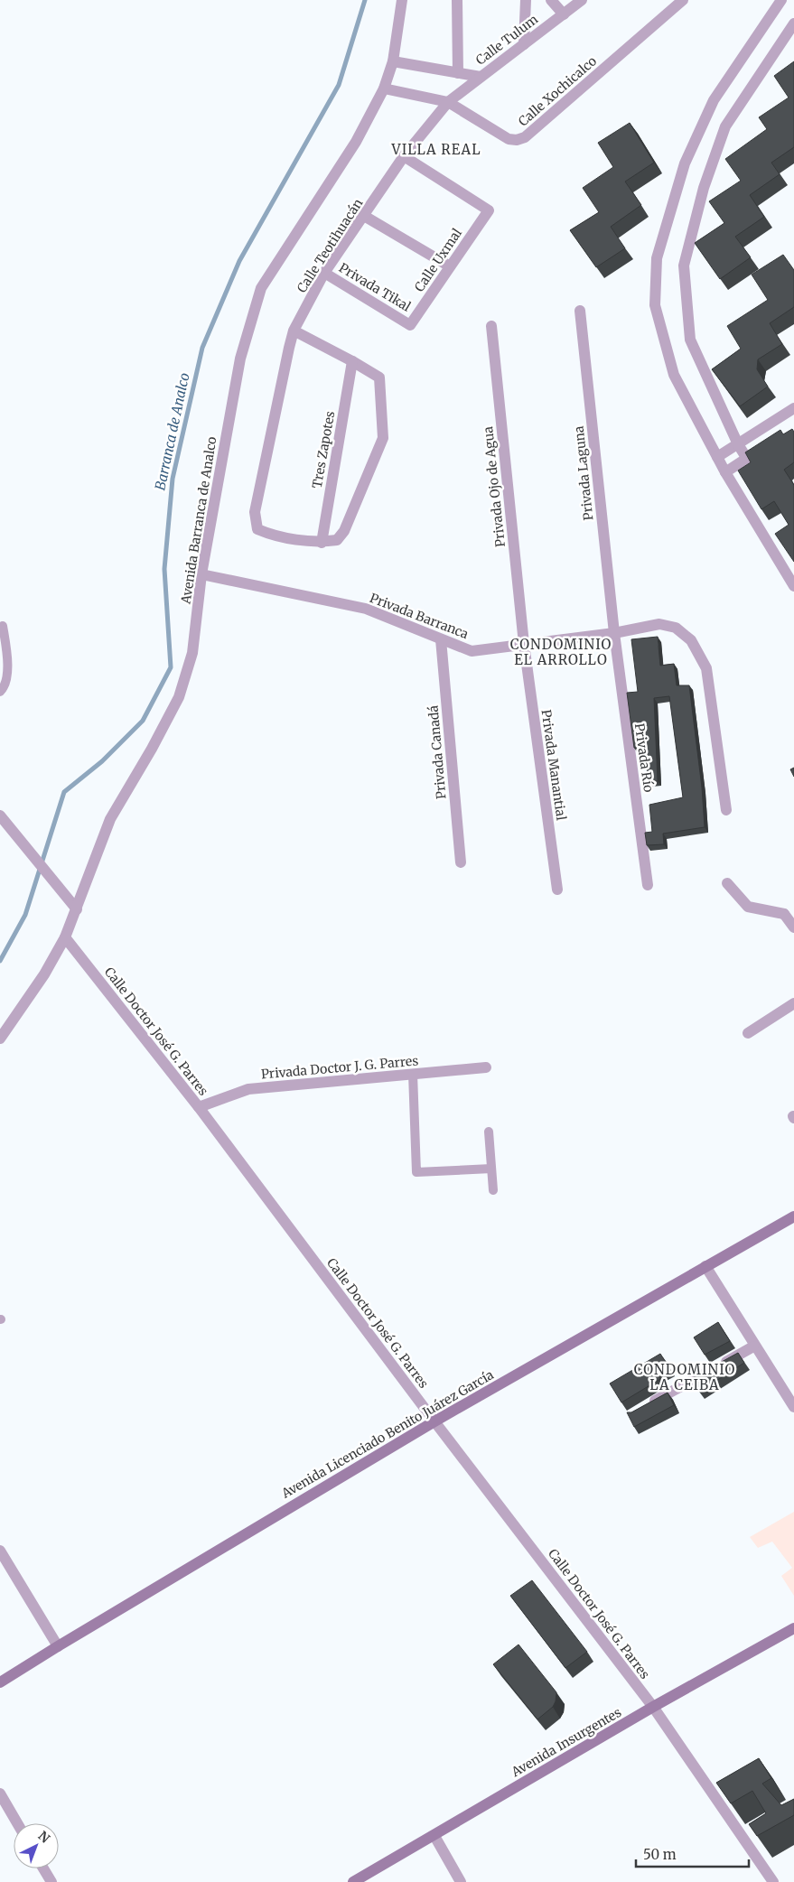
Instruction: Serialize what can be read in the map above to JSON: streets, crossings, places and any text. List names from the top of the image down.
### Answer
{
  "streets": {
    "main road": ["Avenida Licenciado Benito Juárez García", "Avenida Insurgentes"],
    "street": [
      "Calle Tulum",
      "Calle Xochicalco",
      "Calle Teotihuacán",
      "Calle Uxmal",
      "Privada Tikal",
      "Tres Zapotes",
      "Privada Laguna",
      "Privada Ojo de Agua",
      "Avenida Barranca de Analco",
      "Privada Barranca",
      "Privada Canadá",
      "Privada Río",
      "Privada Manantial",
      "Calle Doctor José G. Parres",
      "Privada Doctor J. G. Parres"
    ]
  },
  "crossings": [
    ["Calle Tulum", "Calle Xochicalco"],
    ["Calle Tulum", "Calle Teotihuacán"],
    ["Calle Xochicalco", "Calle Teotihuacán"],
    ["Calle Xochicalco", "Avenida Barranca de Analco"],
    ["Calle Teotihuacán", "Calle Uxmal"],
    ["Calle Teotihuacán", "Privada Tikal"],
    ["Calle Teotihuacán", "Tres Zapotes"],
    ["Calle Uxmal", "Privada Tikal"],
    ["Privada Laguna", "Privada Barranca"],
    ["Privada Laguna", "Privada Río"],
    ["Privada Ojo de Agua", "Privada Barranca"],
    ["Privada Ojo de Agua", "Privada Manantial"],
    ["Avenida Barranca de Analco", "Privada Barranca"],
    ["Avenida Barranca de Analco", "Calle Doctor José G. Parres"],
    ["Privada Barranca", "Privada Canadá"],
    ["Privada Barranca", "Privada Río"],
    ["Privada Barranca", "Privada Manantial"],
    ["Calle Doctor José G. Parres", "Privada Doctor J. G. Parres"],
    ["Calle Doctor José G. Parres", "Avenida Licenciado Benito Juárez García"],
    ["Calle Doctor José G. Parres", "Avenida Insurgentes"]
  ],
  "districts": ["VILLA REAL", "CONDOMINIO EL ARROLLO", "CONDOMINIO LA CEIBA"],
  "water": ["Barranca de Analco"],
  "scale_bar": "50 m",
  "north": "top right"
}
